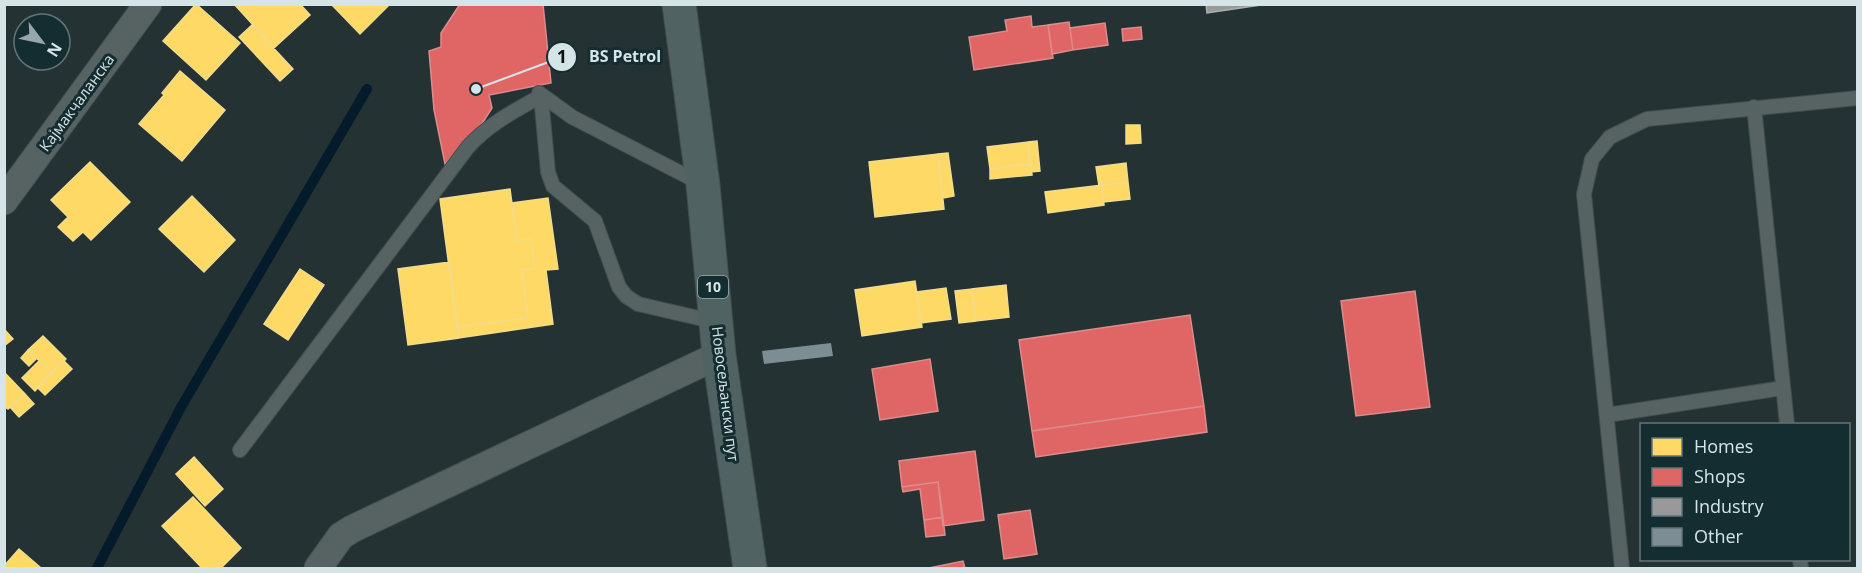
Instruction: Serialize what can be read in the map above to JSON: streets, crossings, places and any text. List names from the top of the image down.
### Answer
{
  "streets": {
    "main road": ["10", "Новосељански пут"],
    "street": ["Кајмакчаланска"]
  },
  "places": ["BS Petrol"],
  "legend": [
    "Homes",
    "Shops",
    "Industry",
    "Other"
  ],
  "north": "bottom right"
}
